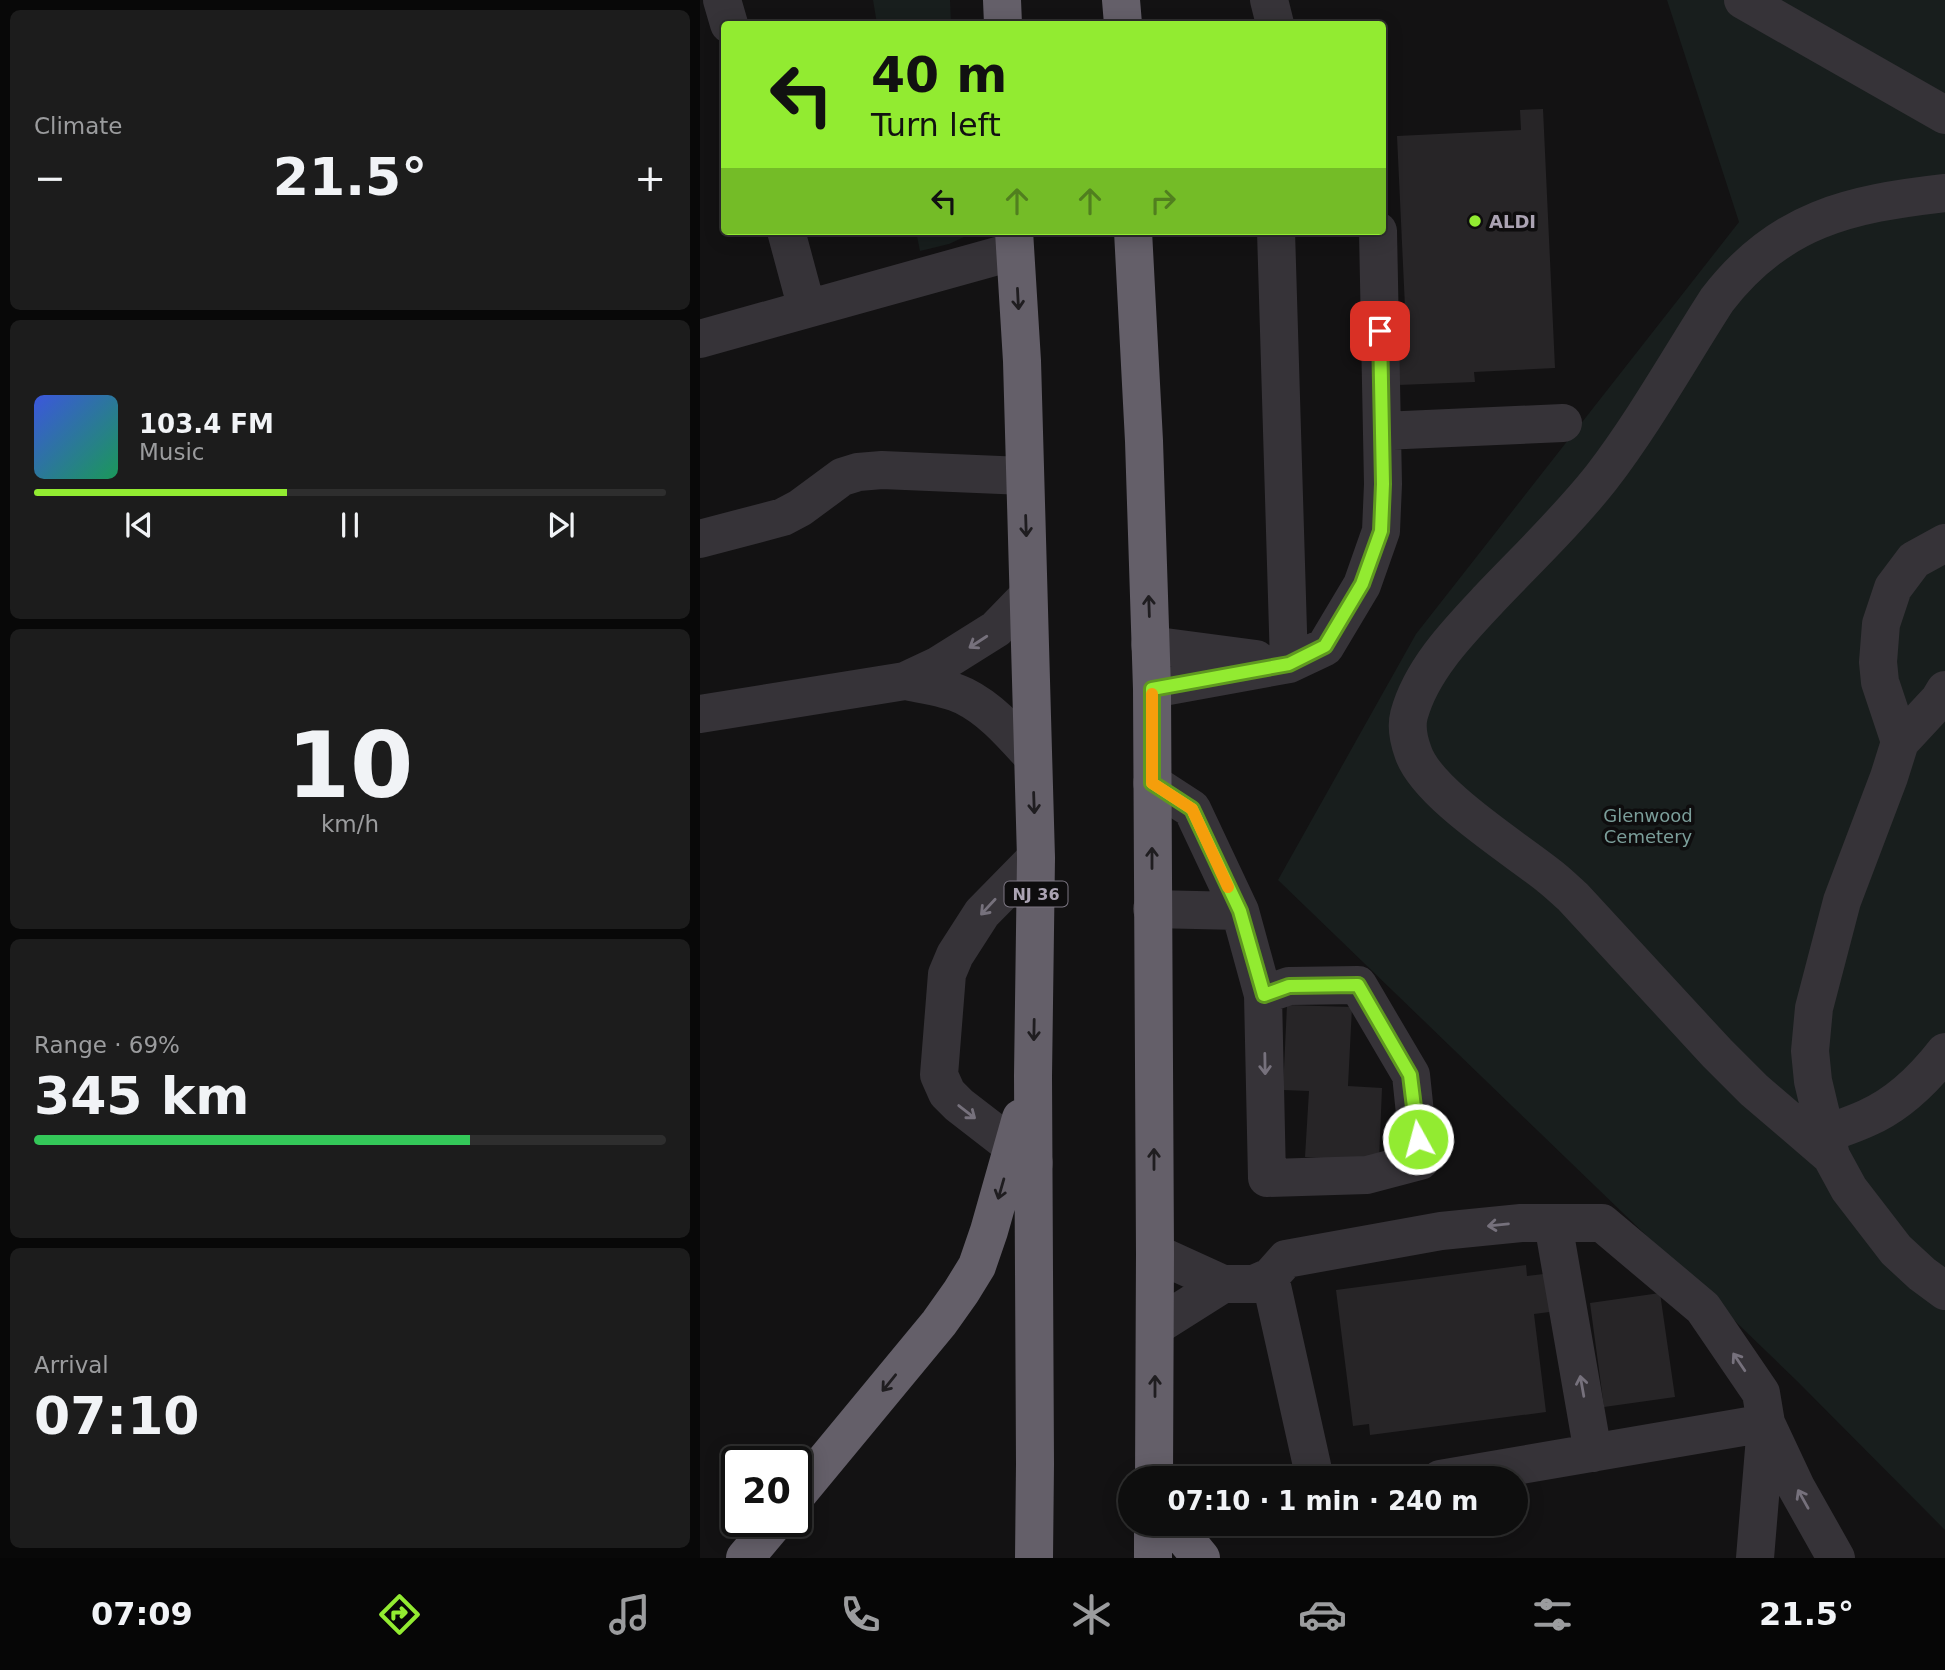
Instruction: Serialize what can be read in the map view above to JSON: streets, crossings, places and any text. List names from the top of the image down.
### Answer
{
  "streets": {
    "highway": ["NJ 36"]
  },
  "parks": ["Glenwood Cemetery"],
  "places": ["ALDI"],
  "page": {
    "tile": [
      "Climate",
      ["10", "km/h"],
      ["Range · 69%", "345 km"],
      ["Arrival", "07:10"]
    ],
    "turn": ["40 m", "Turn left"],
    "heat": ["−", "21.5°", "+"],
    "song": ["103.4 FM", "Music"],
    "limit": "20",
    "trip": "07:10 · 1 min · 240 m",
    "tabs": ["07:09", "21.5°"]
  }
}
